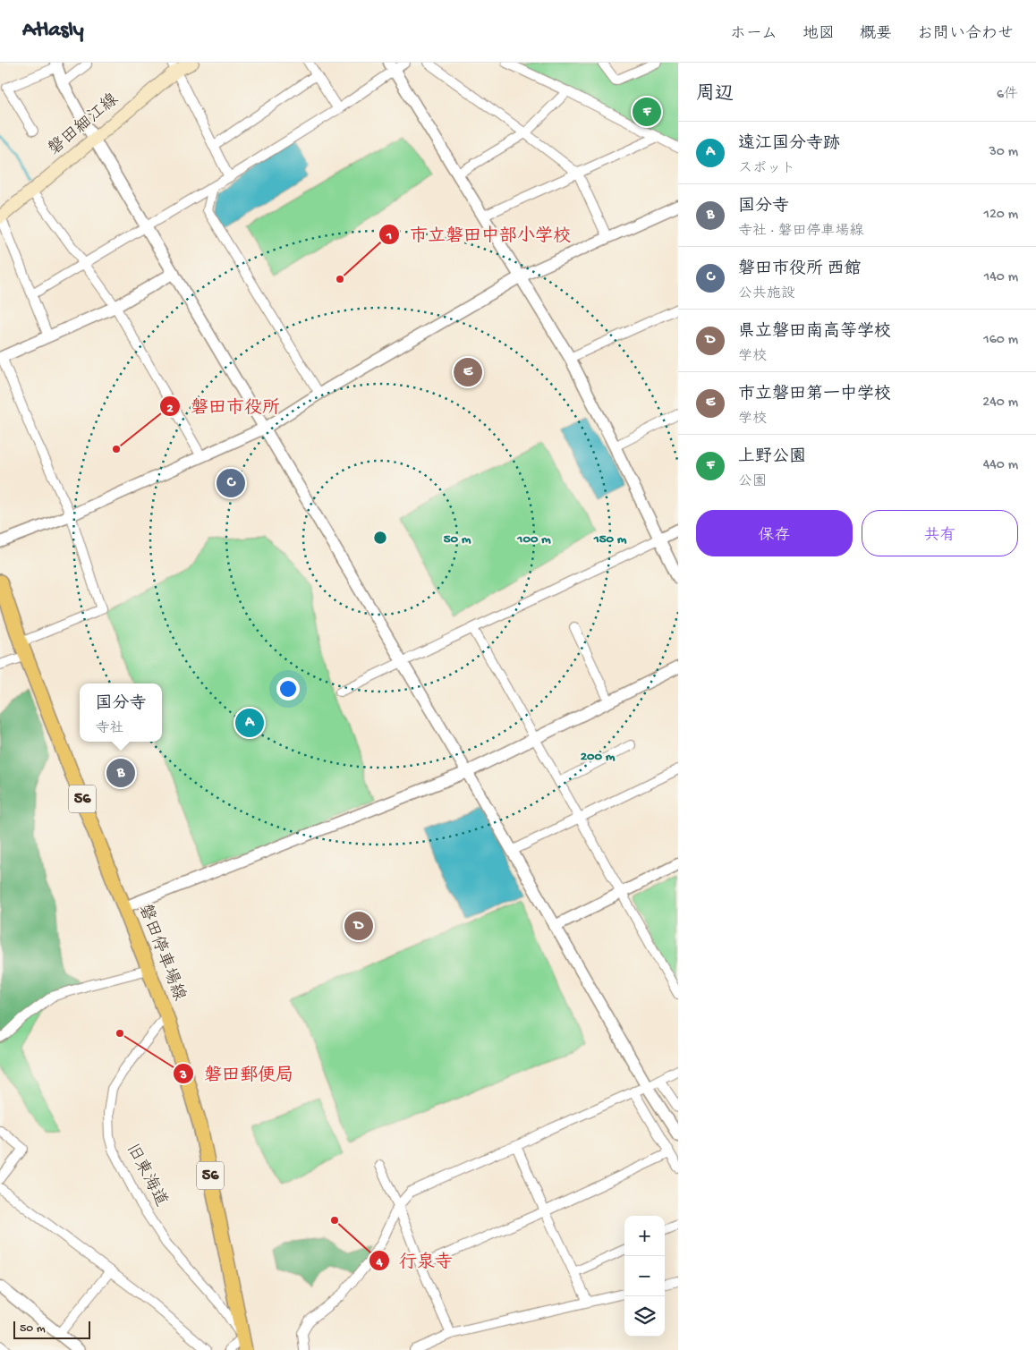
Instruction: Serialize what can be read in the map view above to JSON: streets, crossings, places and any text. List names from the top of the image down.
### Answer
{
  "streets": {
    "main road": ["磐田細江線", "56", "磐田停車場線"],
    "street": ["旧東海道"]
  },
  "crossings": [
    ["磐田停車場線", "旧東海道"]
  ],
  "places": [
    "市立磐田中部小学校",
    "磐田市役所",
    "磐田郵便局",
    "行泉寺"
  ],
  "scale_bar": "50 m",
  "page": {
    "header": "Atlasly",
    "nav": [
      "ホーム",
      "地図",
      "概要",
      "お問い合わせ"
    ],
    "heading": ["周辺", "6件"],
    "pins": [
      "F",
      "E",
      "C",
      "A",
      "B",
      "D"
    ],
    "list": [
      {
        "mark": "A",
        "name": "遠江国分寺跡",
        "note": "スポット",
        "value": "30 m"
      },
      {
        "mark": "B",
        "name": "国分寺",
        "note": "寺社 · 磐田停車場線",
        "value": "120 m"
      },
      {
        "mark": "C",
        "name": "磐田市役所 西館",
        "note": "公共施設",
        "value": "140 m"
      },
      {
        "mark": "D",
        "name": "県立磐田南高等学校",
        "note": "学校",
        "value": "160 m"
      },
      {
        "mark": "E",
        "name": "市立磐田第一中学校",
        "note": "学校",
        "value": "240 m"
      },
      {
        "mark": "F",
        "name": "上野公園",
        "note": "公園",
        "value": "440 m"
      }
    ],
    "buttons": ["保存", "共有"],
    "popup": ["国分寺", "寺社"],
    "map_buttons": ["+", "−"],
    "scale": "50 m"
  },
  "rings": [
    "50 m",
    "100 m",
    "150 m",
    "200 m"
  ]
}
